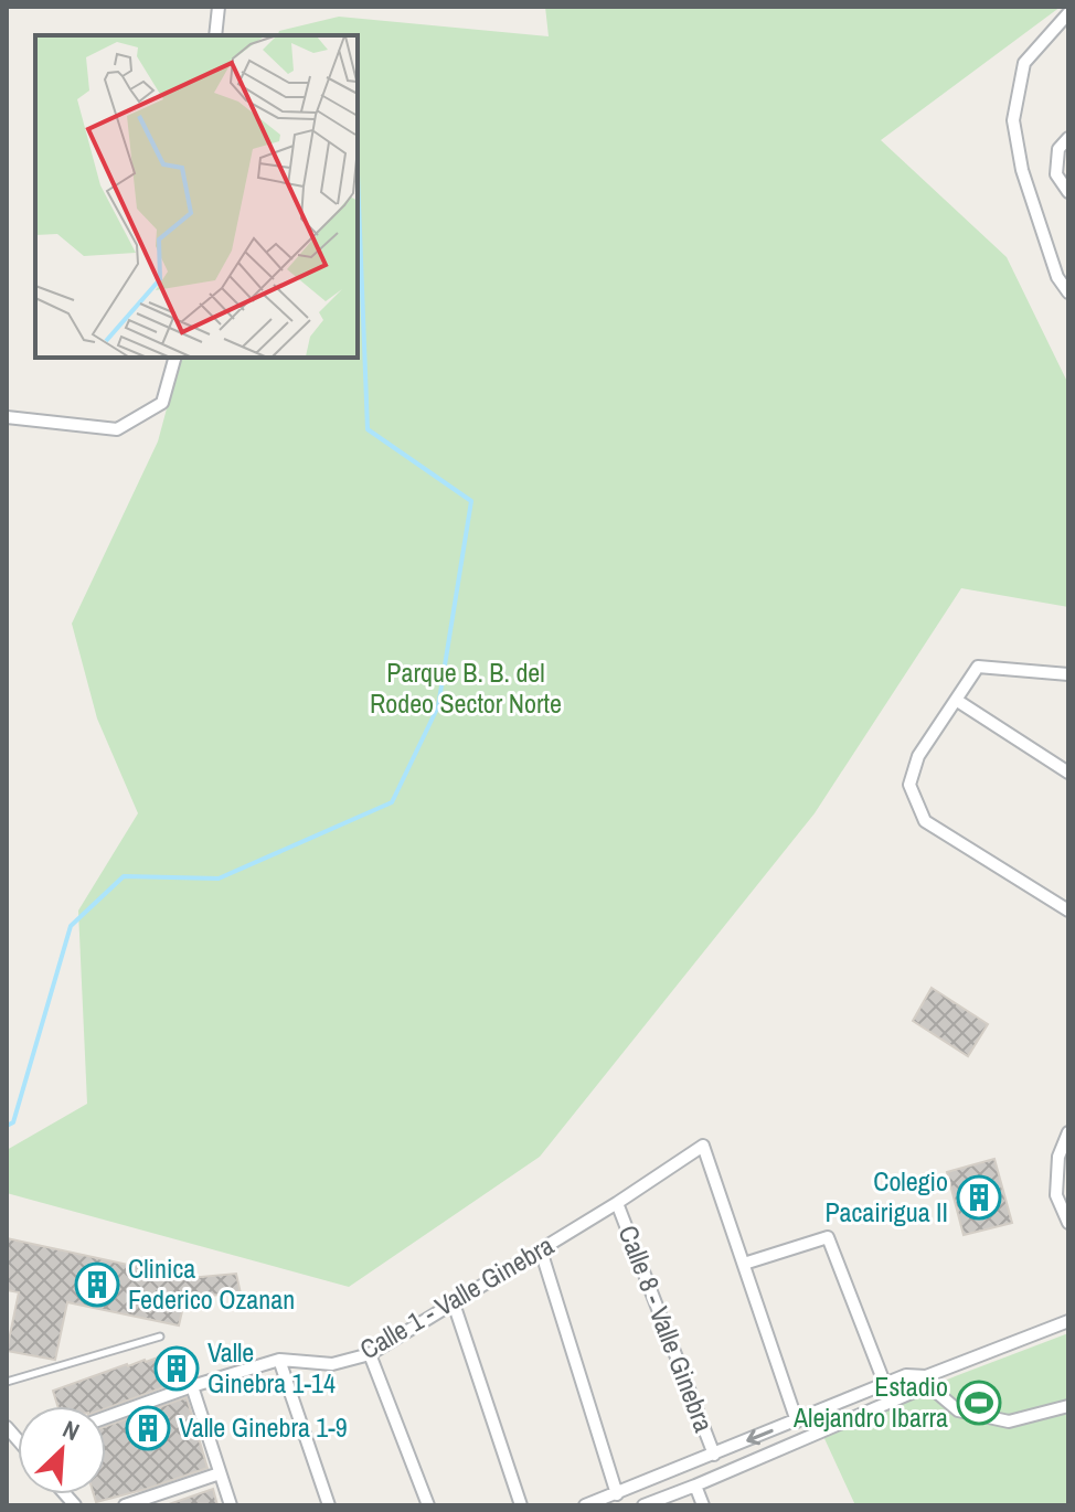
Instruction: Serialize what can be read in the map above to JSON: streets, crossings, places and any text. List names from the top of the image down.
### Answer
{
  "streets": {
    "street": ["Calle 1 - Valle Ginebra", "Calle 8 - Valle Ginebra"]
  },
  "crossings": [
    ["Calle 1 - Valle Ginebra", "Calle 8 - Valle Ginebra"]
  ],
  "parks": ["Parque B. B. del Rodeo Sector Norte"],
  "places": {
    "building": [
      "Colegio Pacairigua II",
      "Clinica Federico Ozanan",
      "Valle Ginebra 1-14",
      "Valle Ginebra 1-9"
    ],
    "sports": ["Estadio Alejandro Ibarra"]
  },
  "north": "top right"
}
